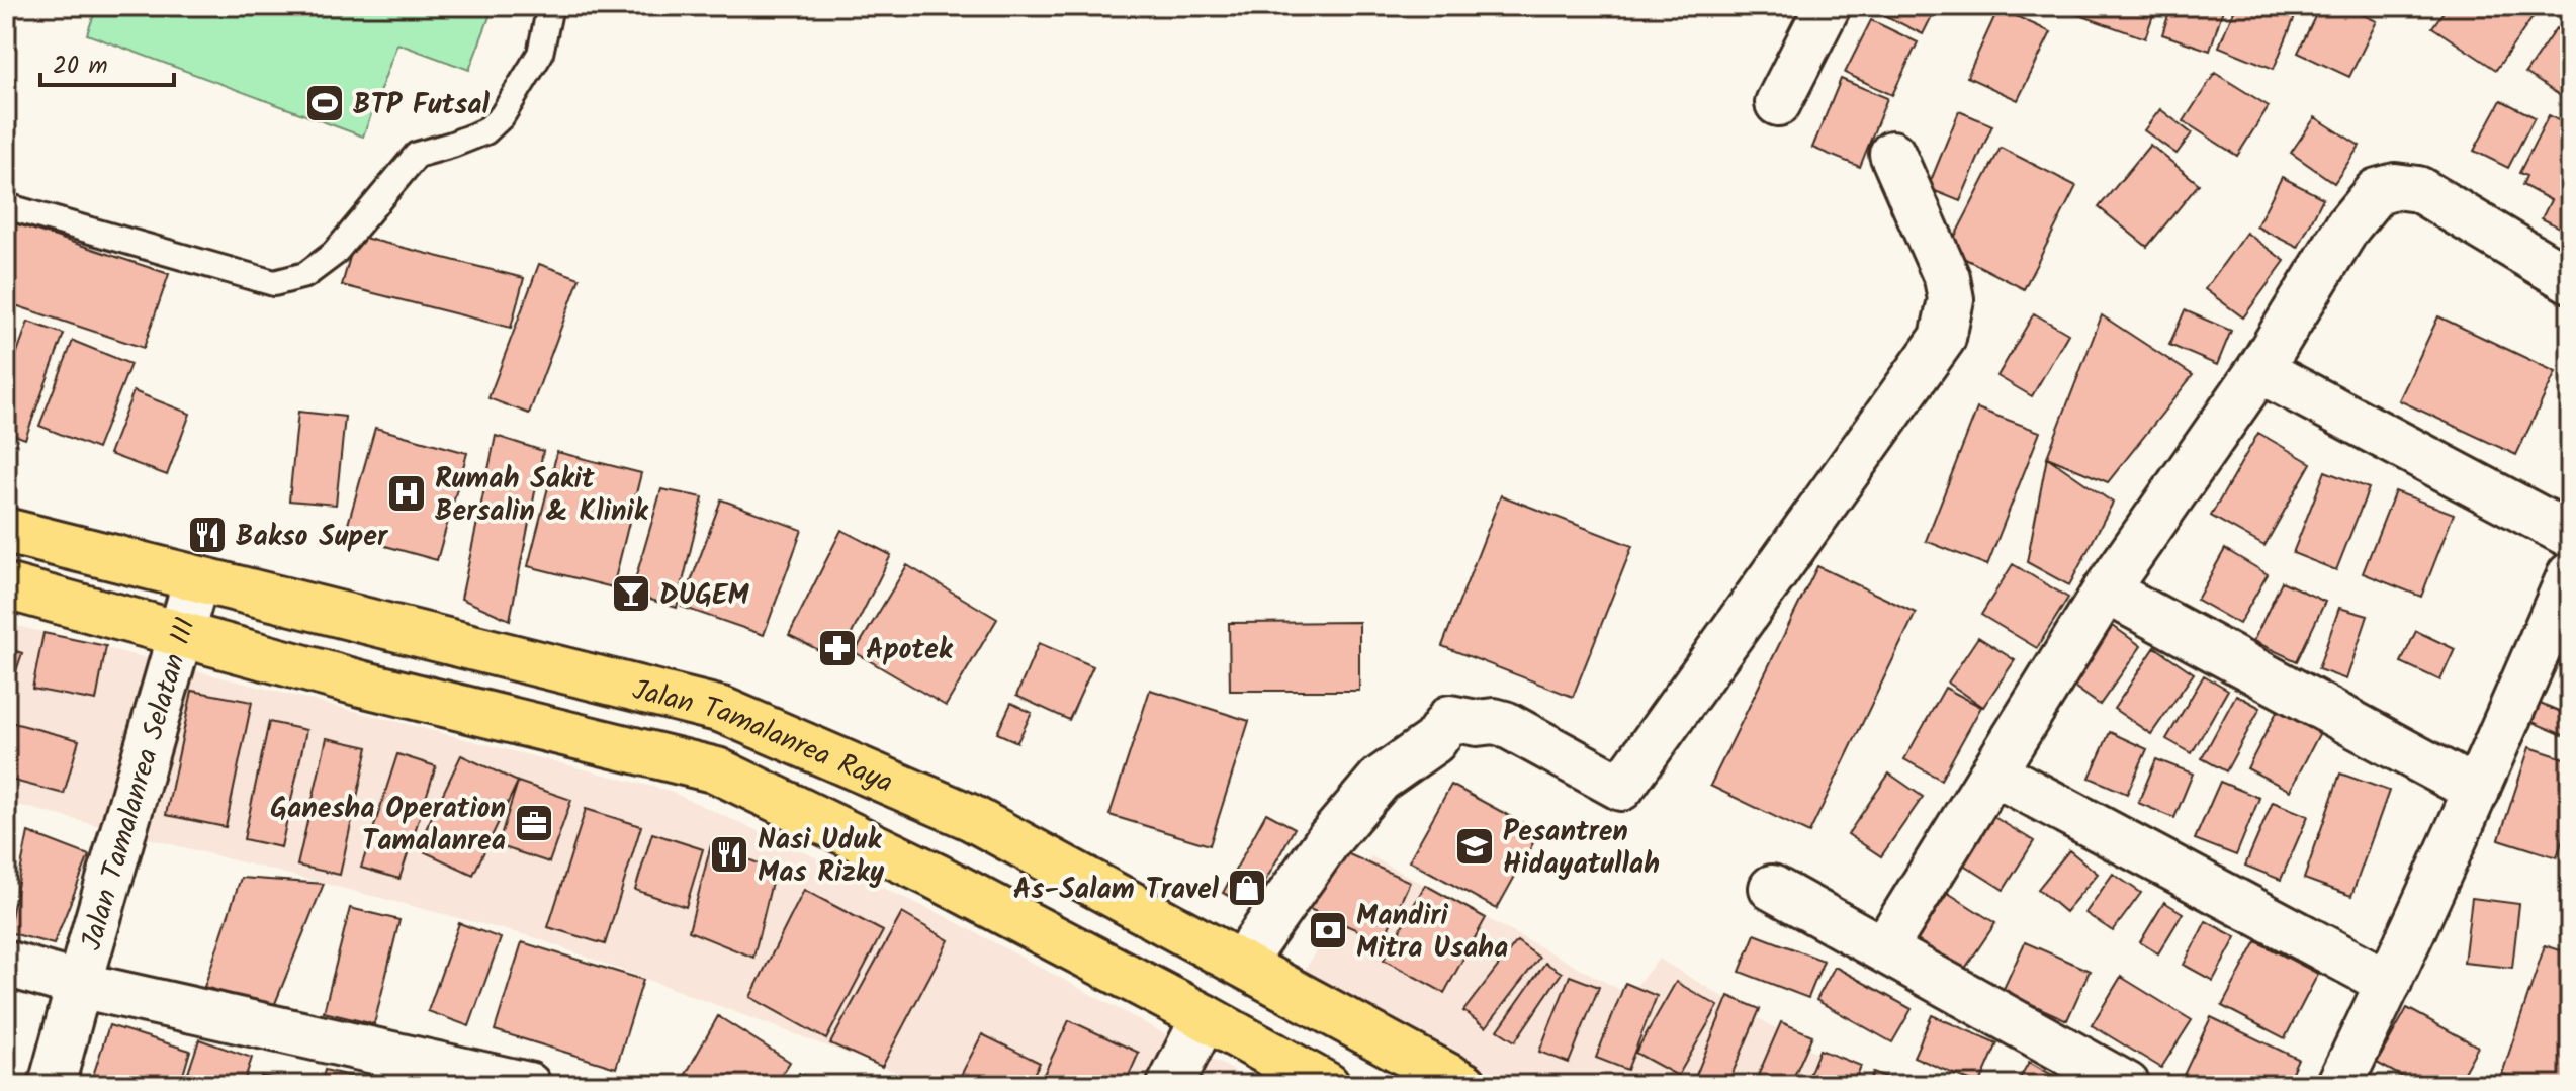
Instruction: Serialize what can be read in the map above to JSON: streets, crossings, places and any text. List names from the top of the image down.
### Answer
{
  "streets": {
    "main road": ["Jalan Tamalanrea Raya"],
    "street": ["Jalan Tamalanrea Selatan III"]
  },
  "crossings": [
    ["Jalan Tamalanrea Raya", "Jalan Tamalanrea Selatan III"]
  ],
  "places": {
    "sports": ["BTP Futsal"],
    "hospital": ["Rumah Sakit Bersalin & Klinik"],
    "restaurant": ["Bakso Super", "Nasi Uduk Mas Rizky"],
    "bar": ["DUGEM"],
    "pharmacy": ["Apotek"],
    "office": ["Ganesha Operation Tamalanrea"],
    "school or university": ["Pesantren Hidayatullah"],
    "shop": ["As-Salam Travel"],
    "bank": ["Mandiri Mitra Usaha"]
  },
  "scale_bar": "20 m"
}
